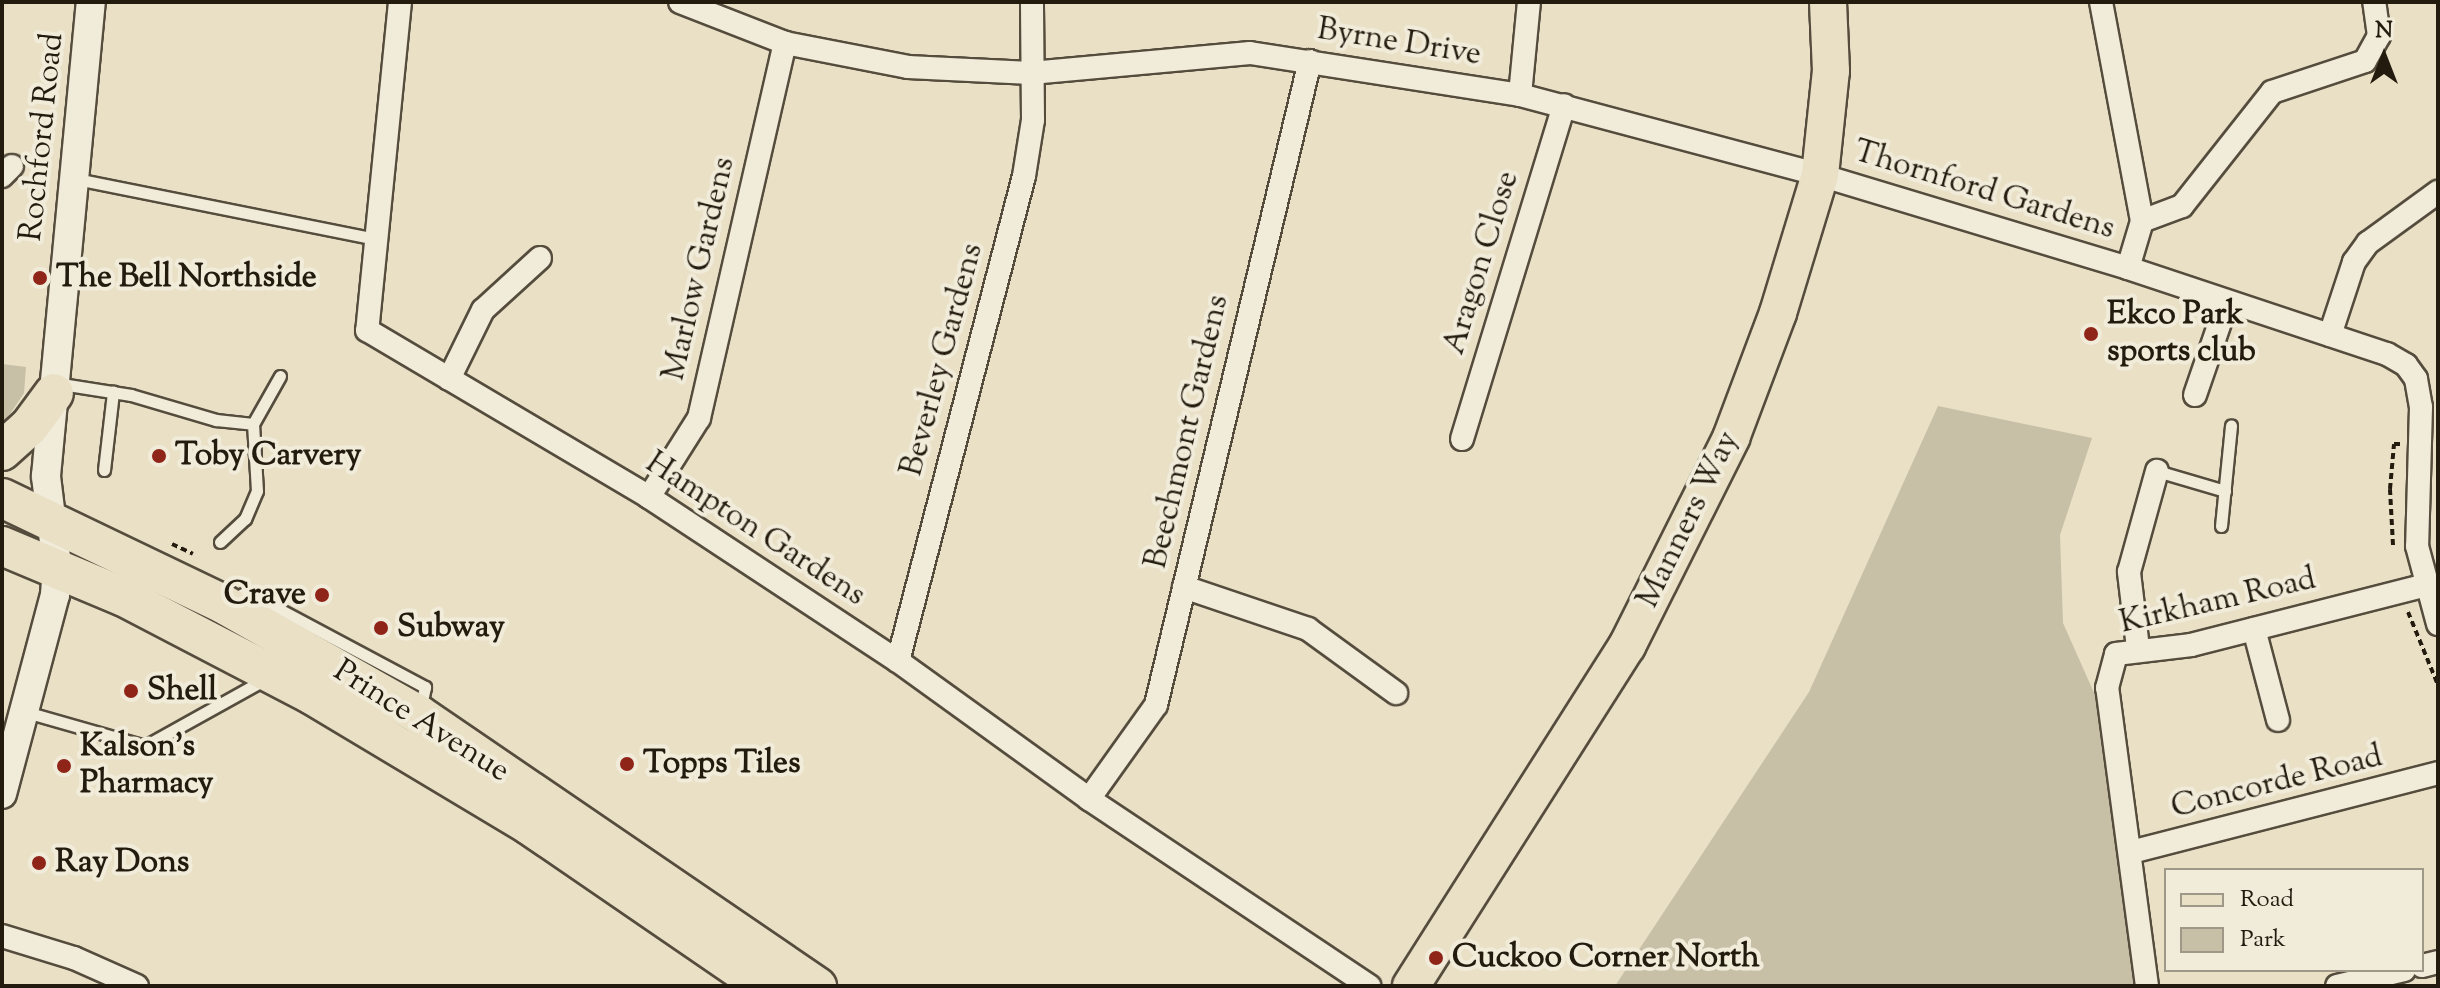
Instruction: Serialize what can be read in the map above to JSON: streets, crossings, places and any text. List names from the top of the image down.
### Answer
{
  "streets": {
    "highway": ["Prince Avenue"],
    "main road": ["Manners Way"],
    "street": [
      "Byrne Drive",
      "Rochford Road",
      "Thornford Gardens",
      "Aragon Close",
      "Marlow Gardens",
      "Beverley Gardens",
      "Beechmont Gardens",
      "Hampton Gardens",
      "Kirkham Road",
      "Concorde Road"
    ]
  },
  "crossings": [
    ["Byrne Drive", "Thornford Gardens"],
    ["Byrne Drive", "Aragon Close"],
    ["Byrne Drive", "Marlow Gardens"],
    ["Byrne Drive", "Beverley Gardens"],
    ["Byrne Drive", "Beechmont Gardens"],
    ["Byrne Drive", "Manners Way"],
    ["Rochford Road", "Prince Avenue"],
    ["Thornford Gardens", "Manners Way"],
    ["Marlow Gardens", "Hampton Gardens"],
    ["Beverley Gardens", "Hampton Gardens"],
    ["Beechmont Gardens", "Hampton Gardens"],
    ["Kirkham Road", "Concorde Road"]
  ],
  "places": [
    "The Bell Northside",
    "Ekco Park sports club",
    "Toby Carvery",
    "Crave",
    "Subway",
    "Shell",
    "Topps Tiles",
    "Kalson's Pharmacy",
    "Ray Dons",
    "Cuckoo Corner North"
  ],
  "legend": ["Road", "Park"],
  "north": "top"
}
